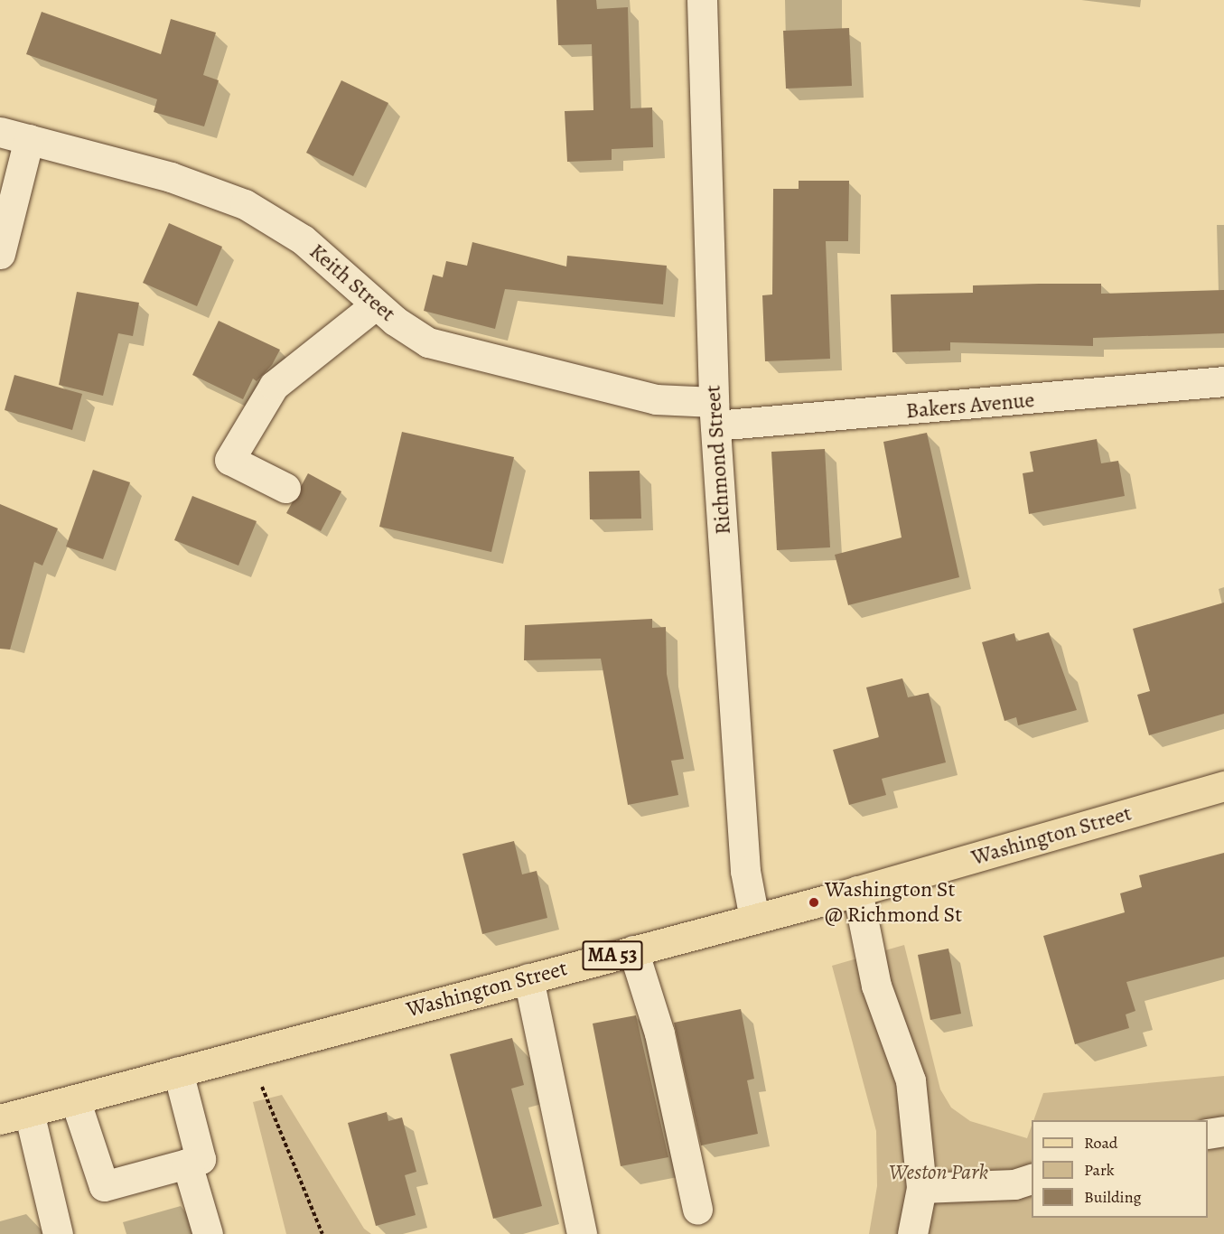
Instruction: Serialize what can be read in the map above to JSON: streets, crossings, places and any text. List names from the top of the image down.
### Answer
{
  "streets": {
    "main road": ["Washington Street", "MA 53"],
    "street": ["Keith Street", "Bakers Avenue", "Richmond Street"]
  },
  "crossings": [
    ["Keith Street", "Bakers Avenue"],
    ["Keith Street", "Richmond Street"],
    ["Bakers Avenue", "Richmond Street"],
    ["Richmond Street", "Washington Street"]
  ],
  "parks": ["Weston Park"],
  "places": ["Washington St @ Richmond St"],
  "legend": ["Road", "Park", "Building"]
}
